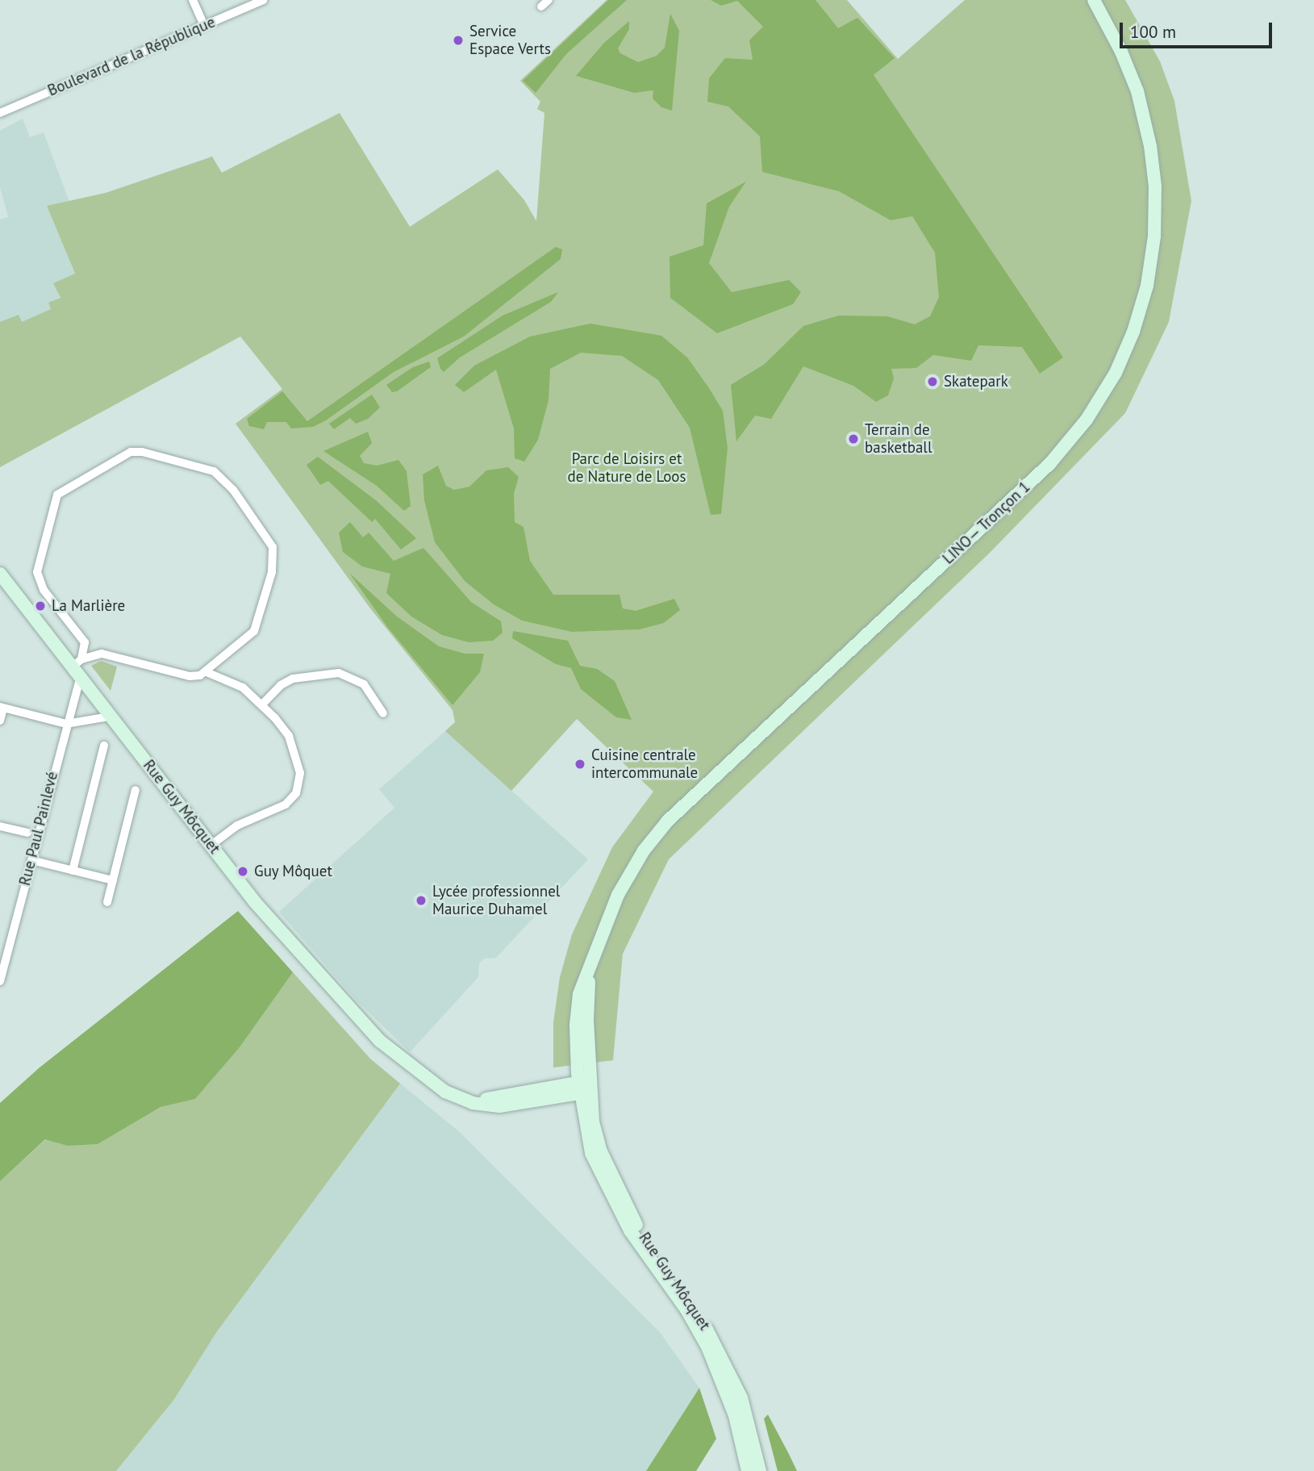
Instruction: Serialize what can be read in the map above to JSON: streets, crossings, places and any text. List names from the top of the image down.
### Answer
{
  "streets": {
    "main road": ["LINO— Tronçon 1", "Rue Guy Môcquet"],
    "street": ["Boulevard de la République", "Rue Paul Painlevé"]
  },
  "crossings": [
    ["LINO— Tronçon 1", "Rue Guy Môcquet"],
    ["Rue Guy Môcquet", "Rue Paul Painlevé"]
  ],
  "parks": ["Parc de Loisirs et de Nature de Loos"],
  "places": [
    "Service Espace Verts",
    "Skatepark",
    "Terrain de basketball",
    "La Marlière",
    "Cuisine centrale intercommunale",
    "Guy Môquet",
    "Lycée professionnel Maurice Duhamel"
  ],
  "scale_bar": "100 m"
}
